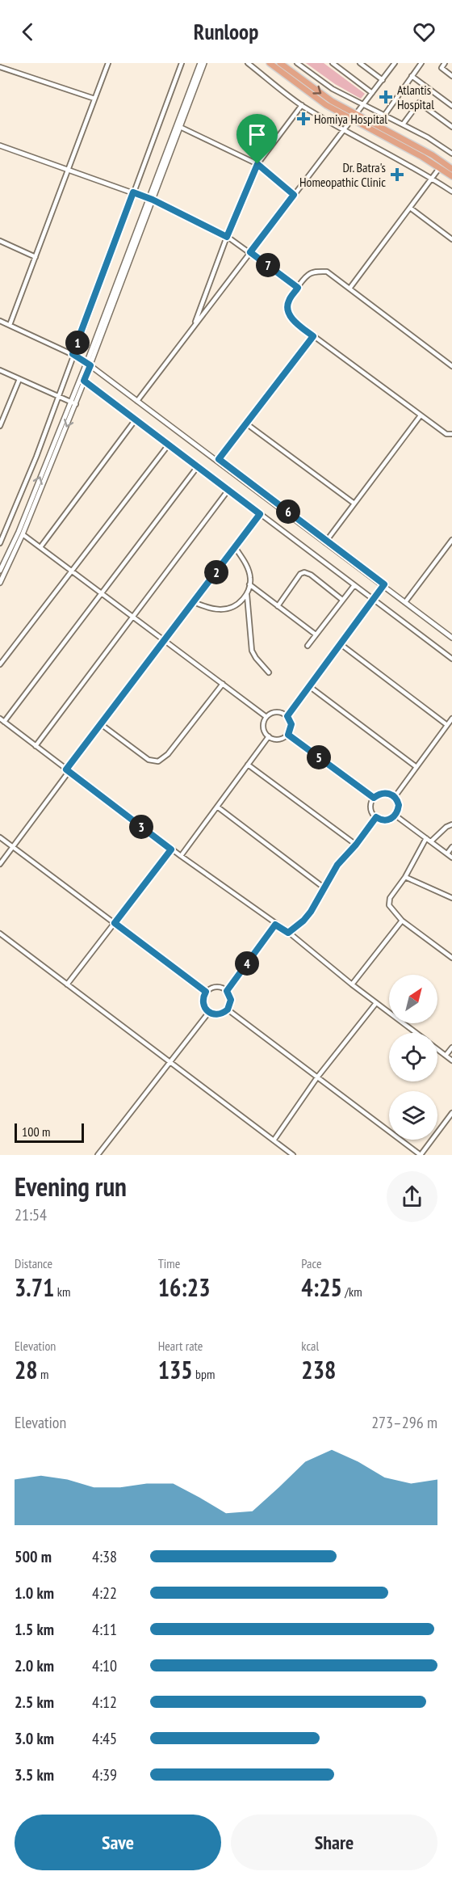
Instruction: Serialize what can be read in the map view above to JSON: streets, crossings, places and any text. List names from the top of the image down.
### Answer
{
  "places": {
    "health": ["Atlantis Hospital", "Homiya Hospital", "Dr. Batra's Homeopathic Clinic"]
  },
  "scale_bar": "100 m",
  "north": "top right",
  "page": {
    "header": "Runloop",
    "pins": [
      "7",
      "1",
      "6",
      "2",
      "5",
      "3",
      "4"
    ],
    "scale": "100 m",
    "heading": ["Evening run", "21:54"],
    "stats": [
      ["Distance", "3.71 km"],
      ["Time", "16:23"],
      ["Pace", "4:25 /km"],
      ["Elevation", "28 m"],
      ["Heart rate", "135 bpm"],
      ["kcal", "238"]
    ],
    "chart": ["Elevation", "273–296 m"],
    "list": [
      {
        "name": "500 m",
        "note": "4:38"
      },
      {
        "name": "1.0 km",
        "note": "4:22"
      },
      {
        "name": "1.5 km",
        "note": "4:11"
      },
      {
        "name": "2.0 km",
        "note": "4:10"
      },
      {
        "name": "2.5 km",
        "note": "4:12"
      },
      {
        "name": "3.0 km",
        "note": "4:45"
      },
      {
        "name": "3.5 km",
        "note": "4:39"
      }
    ],
    "buttons": ["Save", "Share"]
  }
}
